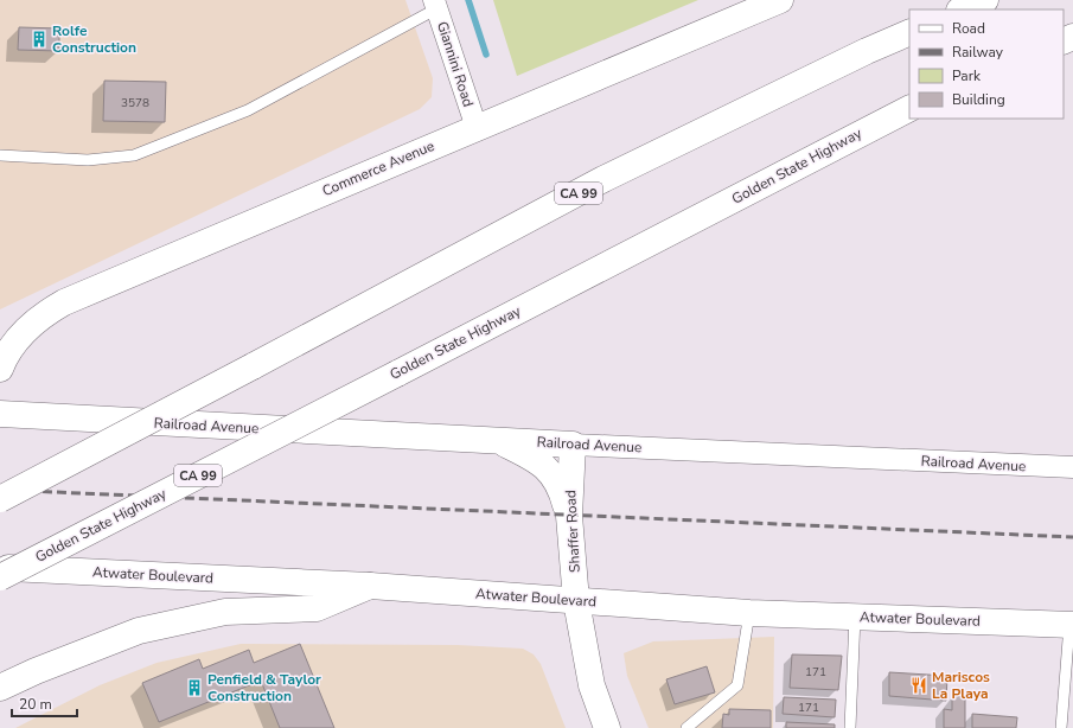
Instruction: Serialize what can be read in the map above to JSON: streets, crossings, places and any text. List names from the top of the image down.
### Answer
{
  "streets": {
    "main road": [
      "Golden State Highway",
      "Commerce Avenue",
      "CA 99",
      "Railroad Avenue",
      "Shaffer Road",
      "Atwater Boulevard"
    ],
    "street": ["Giannini Road"]
  },
  "crossings": [
    ["Giannini Road", "Commerce Avenue"],
    ["Railroad Avenue", "Shaffer Road"],
    ["Shaffer Road", "Atwater Boulevard"]
  ],
  "places": {
    "building": ["Rolfe Construction", "Penfield & Taylor Construction"],
    "restaurant": ["Mariscos La Playa"]
  },
  "house_numbers": ["3578", "171", "171"],
  "legend": [
    "Road",
    "Railway",
    "Park",
    "Building"
  ],
  "scale_bar": "20 m"
}
